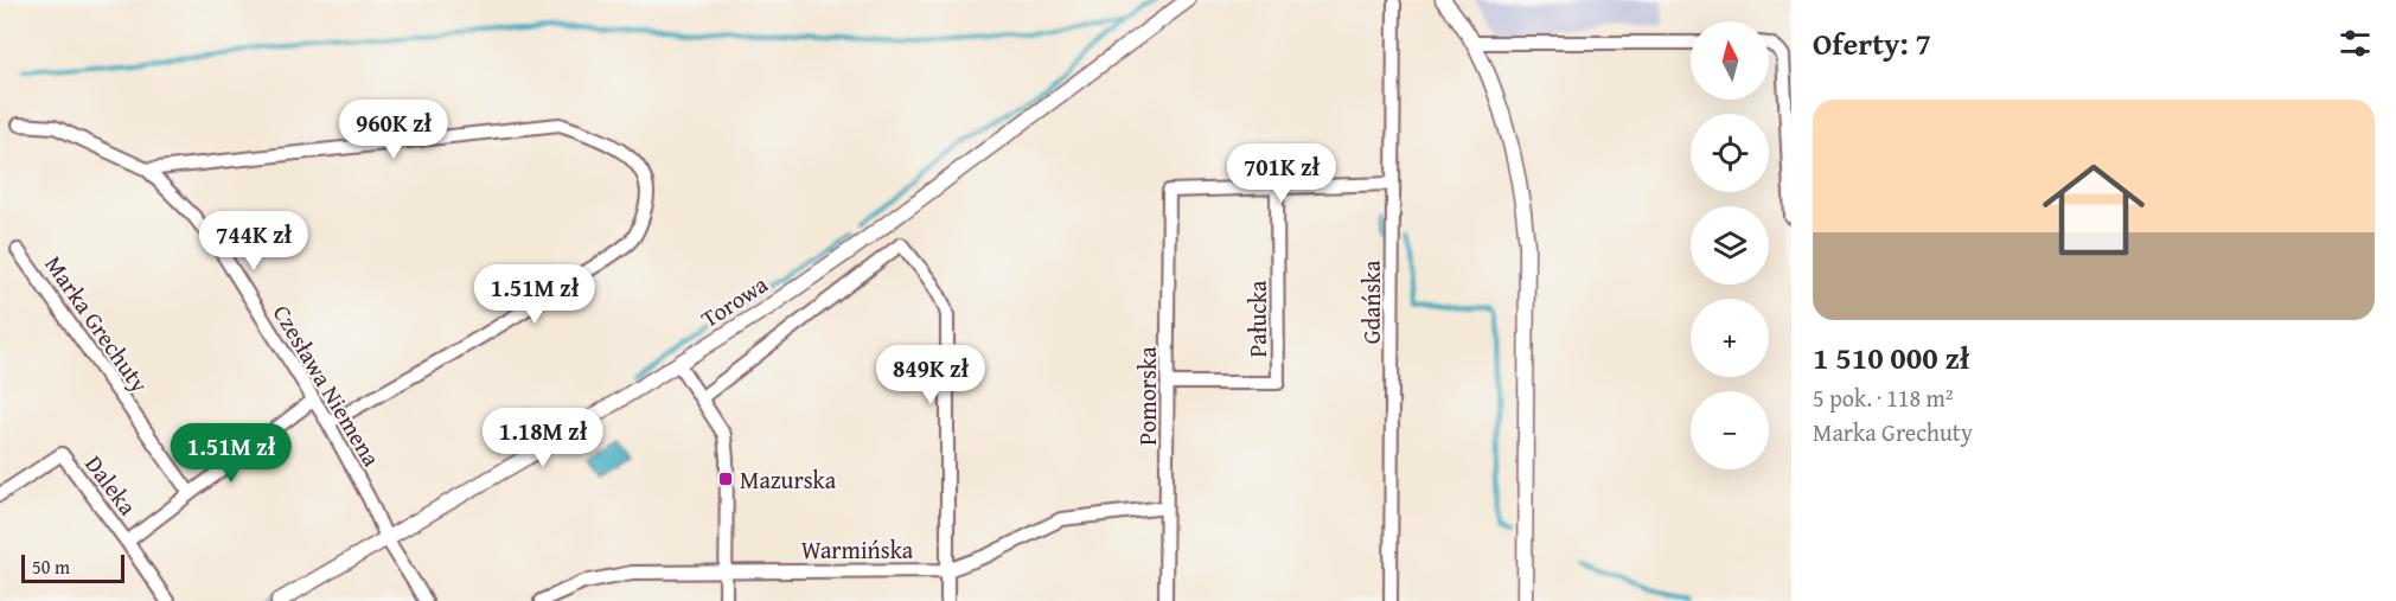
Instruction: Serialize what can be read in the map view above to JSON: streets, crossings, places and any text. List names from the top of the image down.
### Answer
{
  "streets": {
    "street": [
      "Torowa",
      "Gdańska",
      "Pałucka",
      "Marka Grechuty",
      "Czesława Niemena",
      "Pomorska",
      "Daleka",
      "Warmińska"
    ]
  },
  "crossings": [
    ["Torowa", "Czesława Niemena"],
    ["Pałucka", "Pomorska"],
    ["Pomorska", "Warmińska"]
  ],
  "places": {
    "transit": ["Mazurska"]
  },
  "scale_bar": "50 m",
  "north": "top",
  "page": {
    "heading": "Oferty: 7",
    "map_buttons": ["+", "−"],
    "list": [
      {
        "name": "1 510 000 zł",
        "note": "5 pok. · 118 m² · Marka Grechuty"
      }
    ],
    "price": [
      "960K zł",
      "701K zł",
      "744K zł",
      "1.51M zł",
      "849K zł",
      "1.18M zł",
      "1.51M zł"
    ],
    "scale": "50 m"
  }
}
